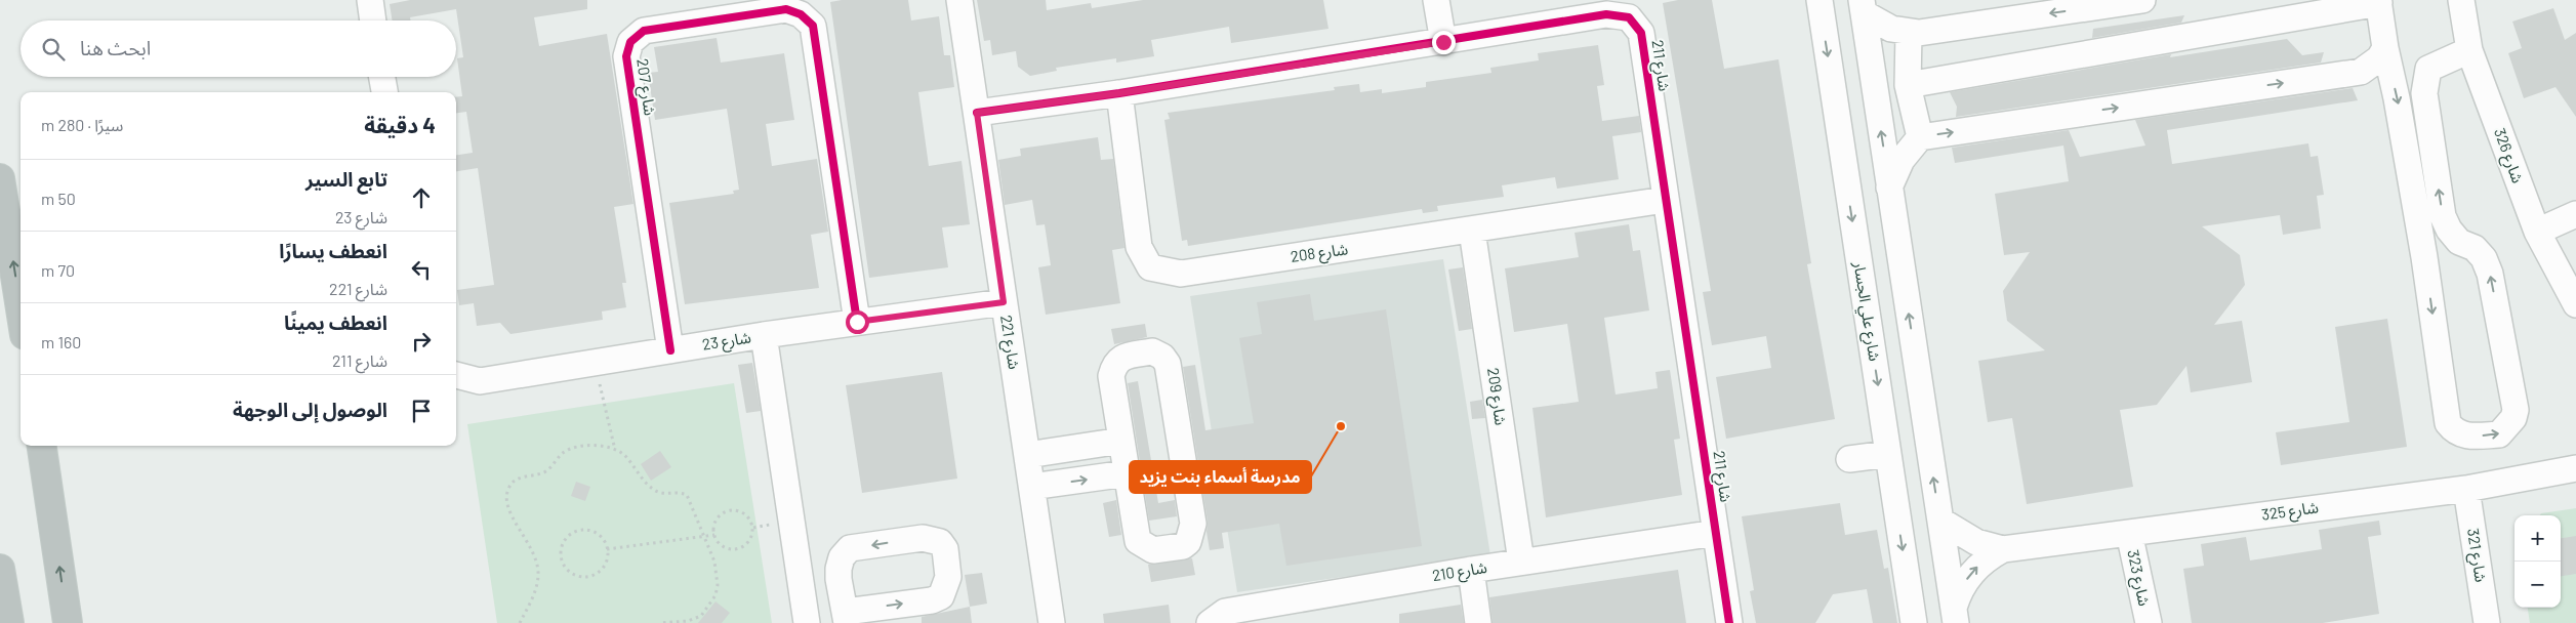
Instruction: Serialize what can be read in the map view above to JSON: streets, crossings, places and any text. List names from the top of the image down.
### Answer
{
  "streets": {
    "street": [
      "شارع 211",
      "شارع 207",
      "شارع 326",
      "شارع 208",
      "شارع علي الجسار",
      "شارع 23",
      "شارع 221",
      "شارع 209",
      "شارع 325",
      "شارع 321",
      "شارع 210",
      "شارع 323"
    ]
  },
  "crossings": [
    ["شارع 211", "شارع 208"],
    ["شارع 211", "شارع 221"],
    ["شارع 211", "شارع 210"],
    ["شارع 207", "شارع 23"],
    ["شارع 208", "شارع 209"],
    ["شارع 23", "شارع 221"],
    ["شارع 209", "شارع 210"],
    ["شارع 325", "شارع 321"],
    ["شارع 325", "شارع 323"]
  ],
  "places": ["مدرسة أسماء بنت يزيد"],
  "page": {
    "search": "ابحث هنا",
    "heading": ["4 دقيقة", "سيرًا · 280 m"],
    "list": [
      ["تابع السير", "شارع 23", "50 m"],
      ["انعطف يسارًا", "شارع 221", "70 m"],
      ["انعطف يمينًا", "شارع 211", "160 m"],
      "الوصول إلى الوجهة"
    ],
    "map_buttons": ["+", "−"]
  }
}
